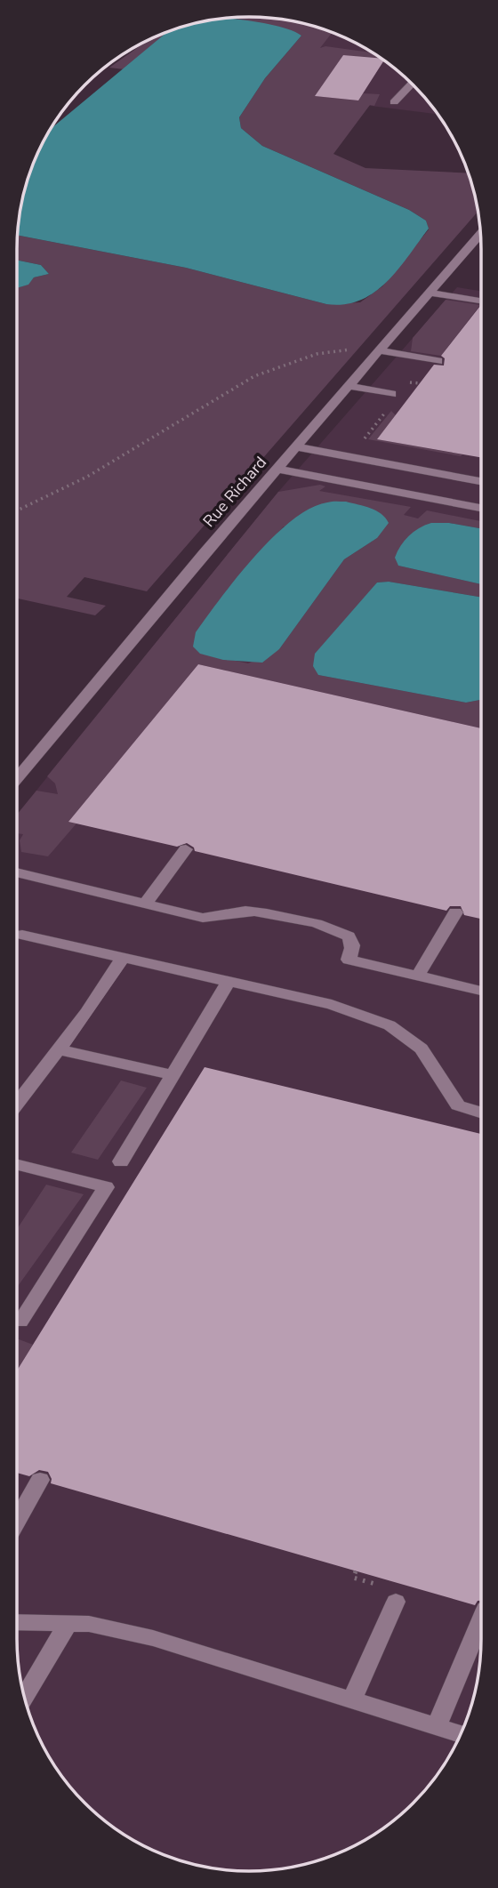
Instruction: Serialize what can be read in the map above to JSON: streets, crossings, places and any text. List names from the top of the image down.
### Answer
{
  "streets": {
    "lane": ["Rue Richard"]
  }
}
